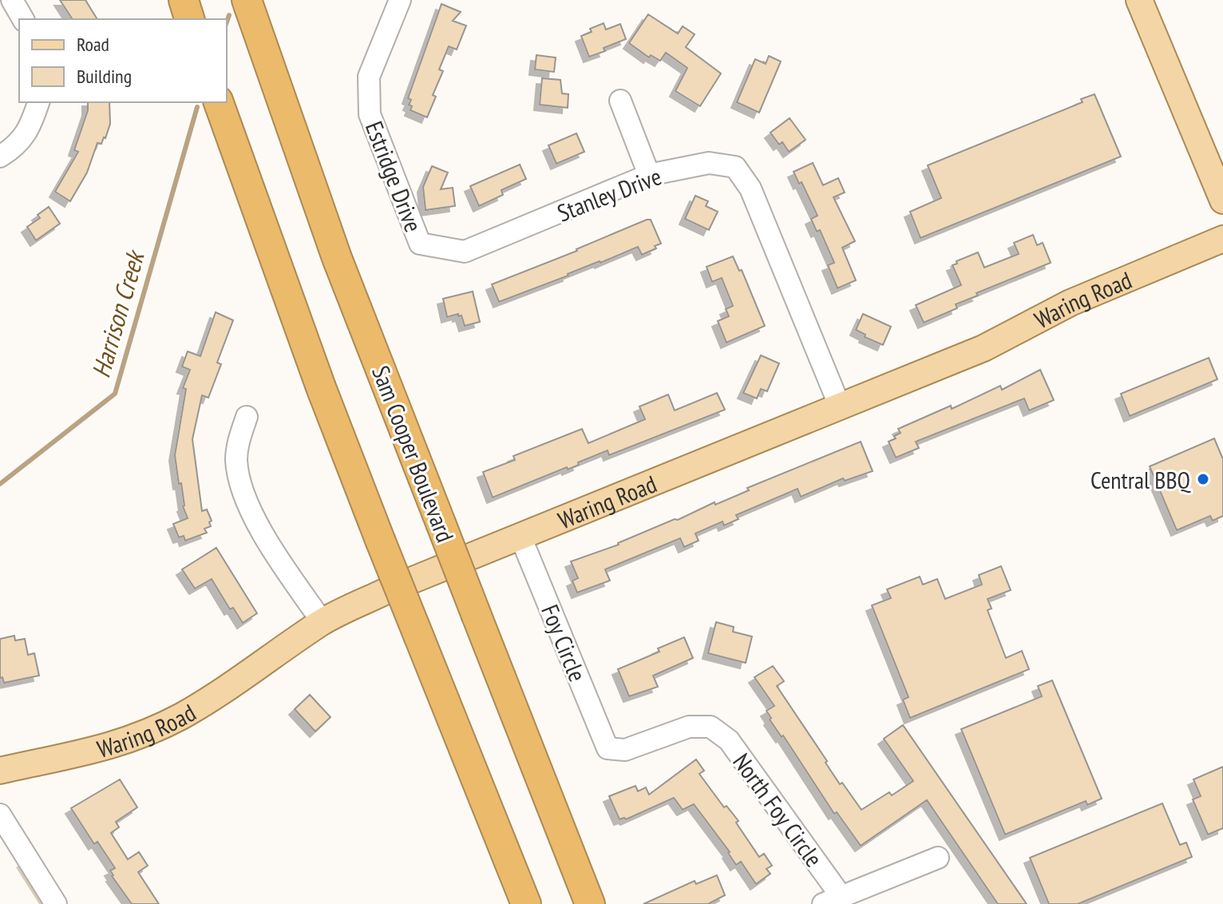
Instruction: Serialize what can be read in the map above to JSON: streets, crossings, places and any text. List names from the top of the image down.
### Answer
{
  "streets": {
    "highway": ["Sam Cooper Boulevard"],
    "main road": ["Waring Road"],
    "street": [
      "Estridge Drive",
      "Stanley Drive",
      "Foy Circle",
      "North Foy Circle"
    ]
  },
  "crossings": [
    ["Estridge Drive", "Stanley Drive"],
    ["Stanley Drive", "Waring Road"],
    ["Waring Road", "Foy Circle"],
    ["Foy Circle", "North Foy Circle"]
  ],
  "water": ["Harrison Creek"],
  "places": ["Central BBQ"],
  "legend": ["Road", "Building"]
}
